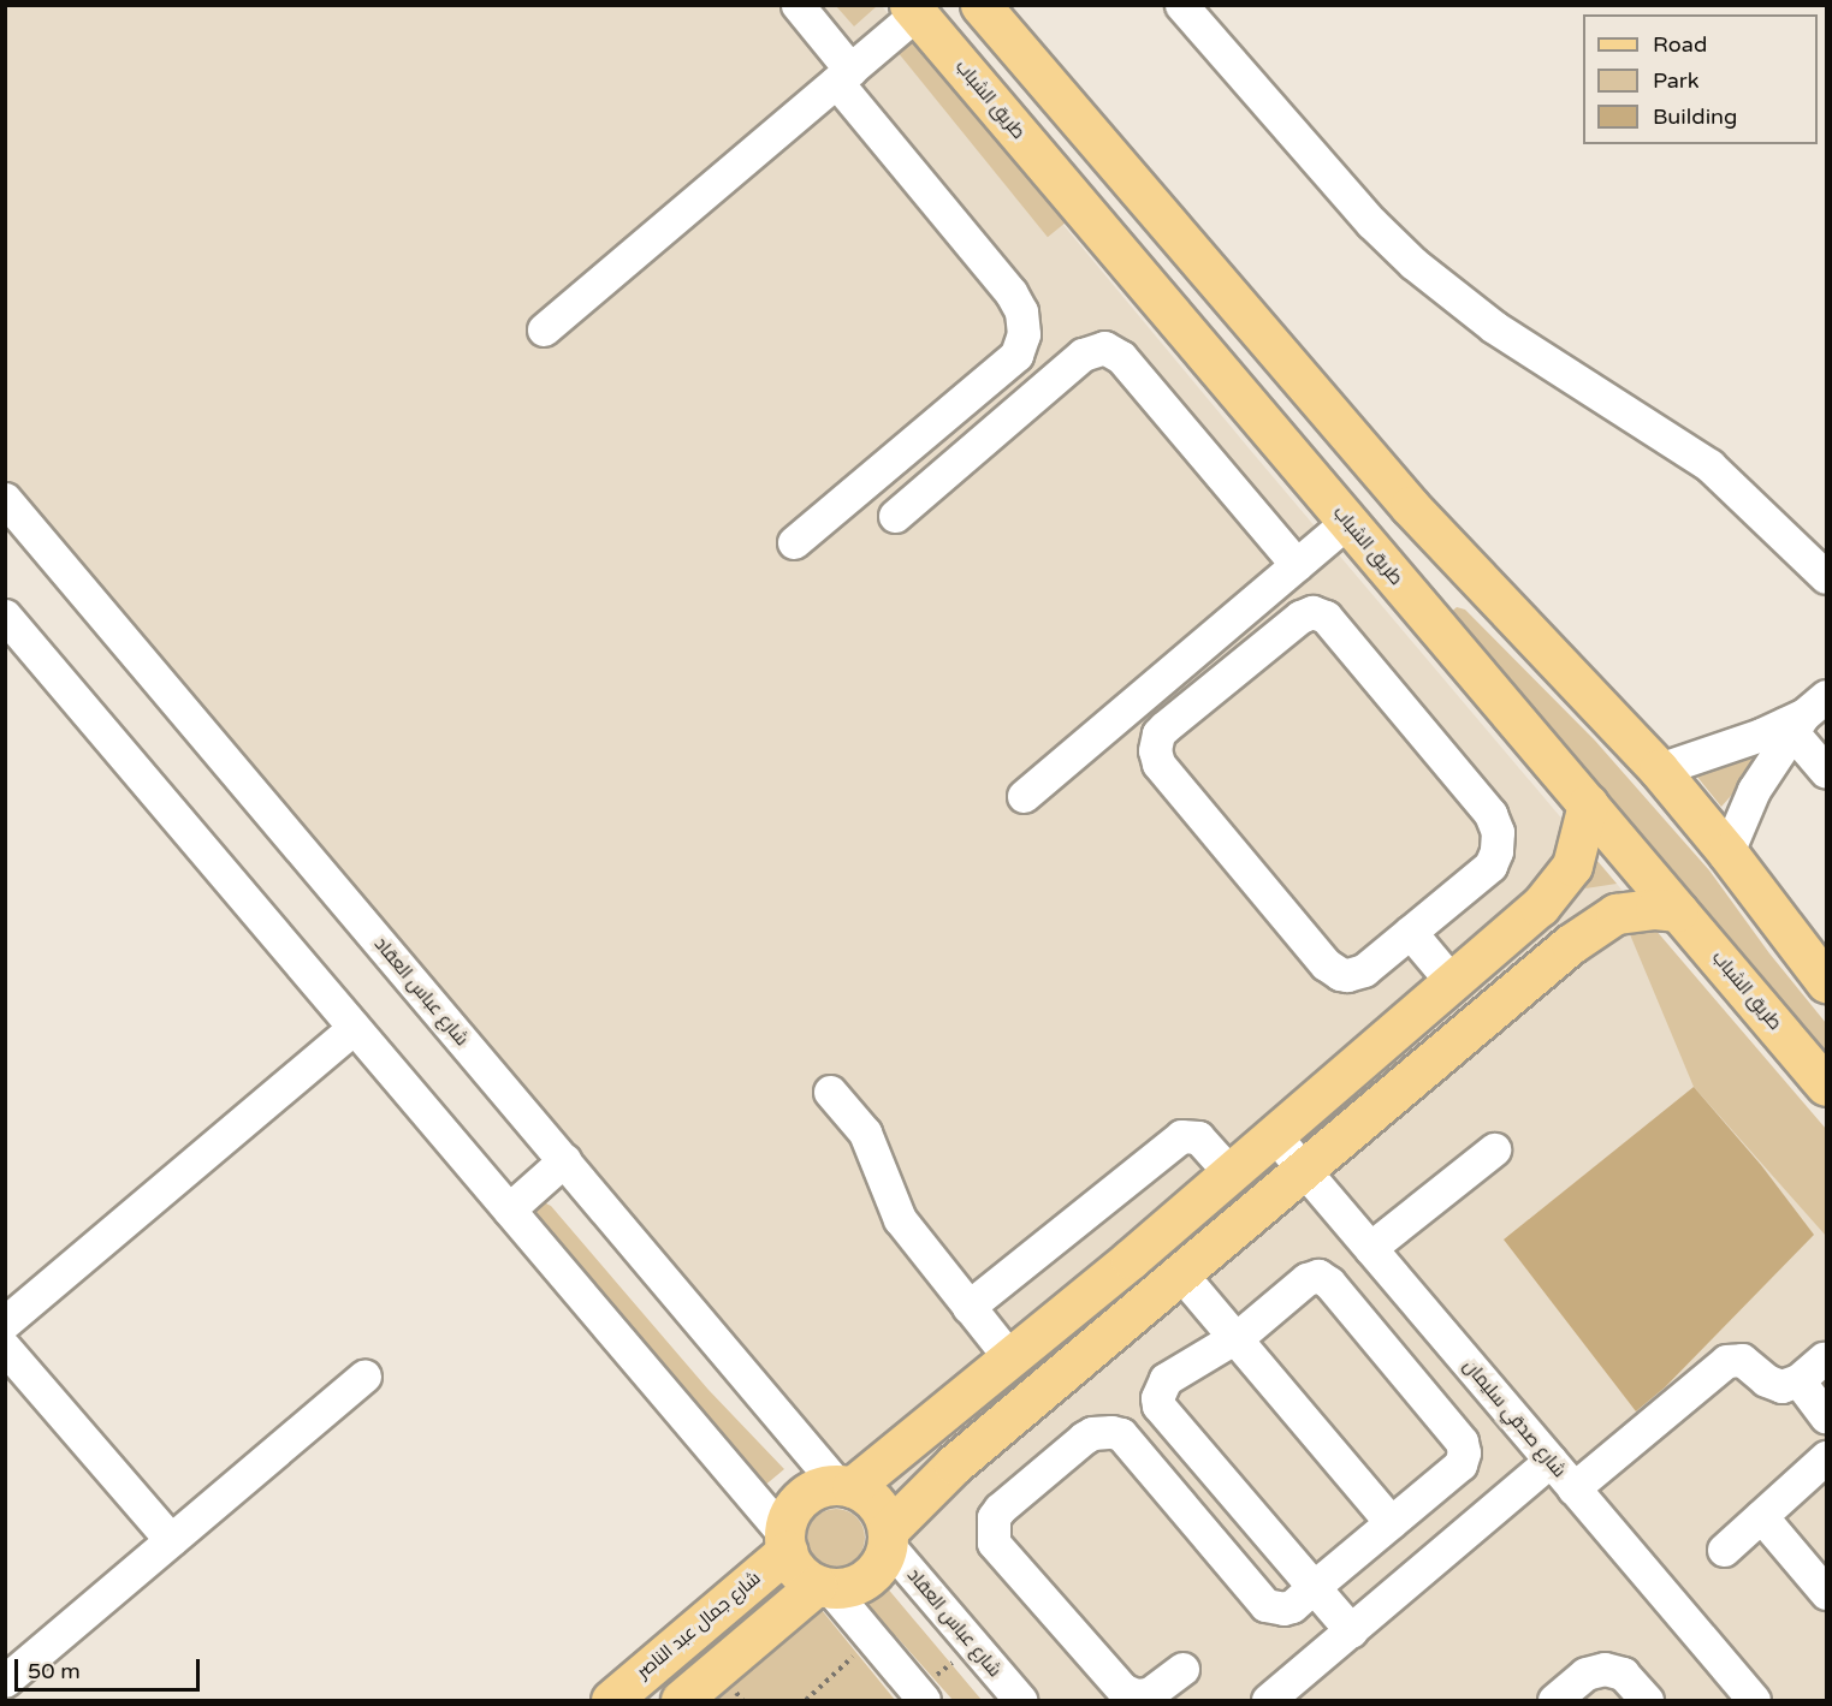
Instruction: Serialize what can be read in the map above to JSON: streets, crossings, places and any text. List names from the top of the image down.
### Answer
{
  "streets": {
    "main road": ["طريق الشباب", "شارع جمال عبد الناصر"],
    "street": ["شارع عباس العقاد", "شارع صدقي سليمان"]
  },
  "crossings": [
    ["شارع عباس العقاد", "شارع جمال عبد الناصر"]
  ],
  "legend": ["Road", "Park", "Building"],
  "scale_bar": "50 m"
}
